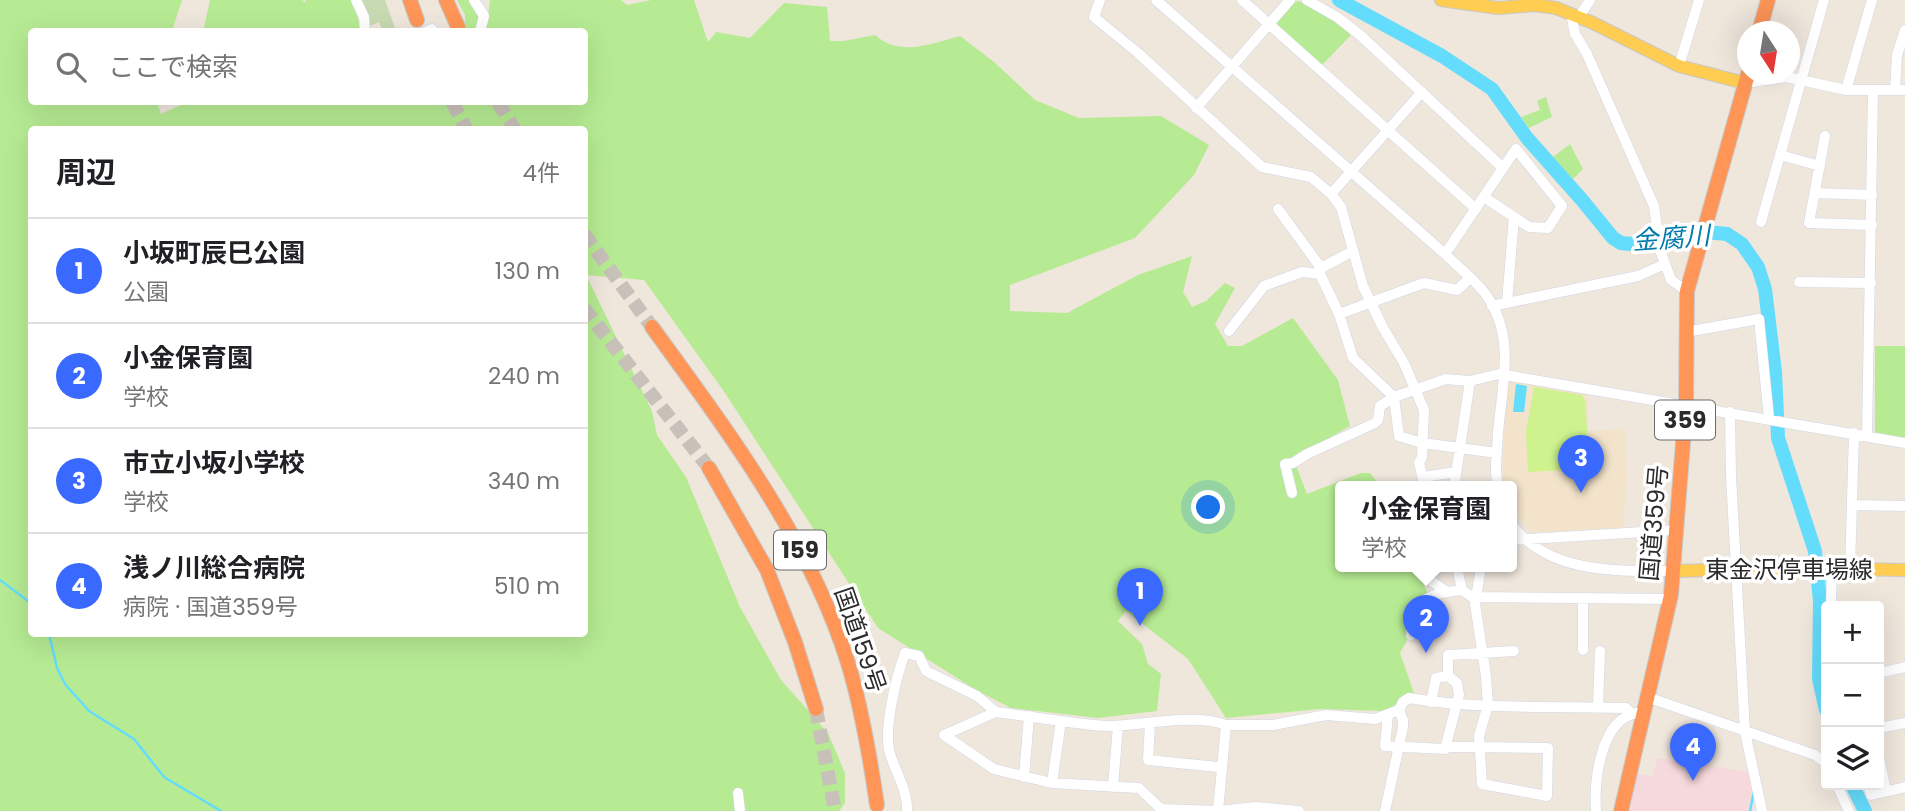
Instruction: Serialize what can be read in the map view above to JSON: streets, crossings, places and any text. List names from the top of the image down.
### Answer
{
  "streets": {
    "highway": [
      "359",
      "国道359号",
      "159",
      "国道159号"
    ],
    "main road": ["東金沢停車場線"]
  },
  "crossings": [
    ["国道359号", "東金沢停車場線"]
  ],
  "water": ["金腐川"],
  "north": "bottom",
  "page": {
    "search": "ここで検索",
    "heading": ["周辺", "4件"],
    "list": [
      {
        "mark": "1",
        "name": "小坂町辰巳公園",
        "note": "公園",
        "value": "130 m"
      },
      {
        "mark": "2",
        "name": "小金保育園",
        "note": "学校",
        "value": "240 m"
      },
      {
        "mark": "3",
        "name": "市立小坂小学校",
        "note": "学校",
        "value": "340 m"
      },
      {
        "mark": "4",
        "name": "浅ノ川総合病院",
        "note": "病院 · 国道359号",
        "value": "510 m"
      }
    ],
    "pins": [
      "3",
      "1",
      "2",
      "4"
    ],
    "popup": ["小金保育園", "学校"],
    "map_buttons": ["+", "−"]
  }
}
